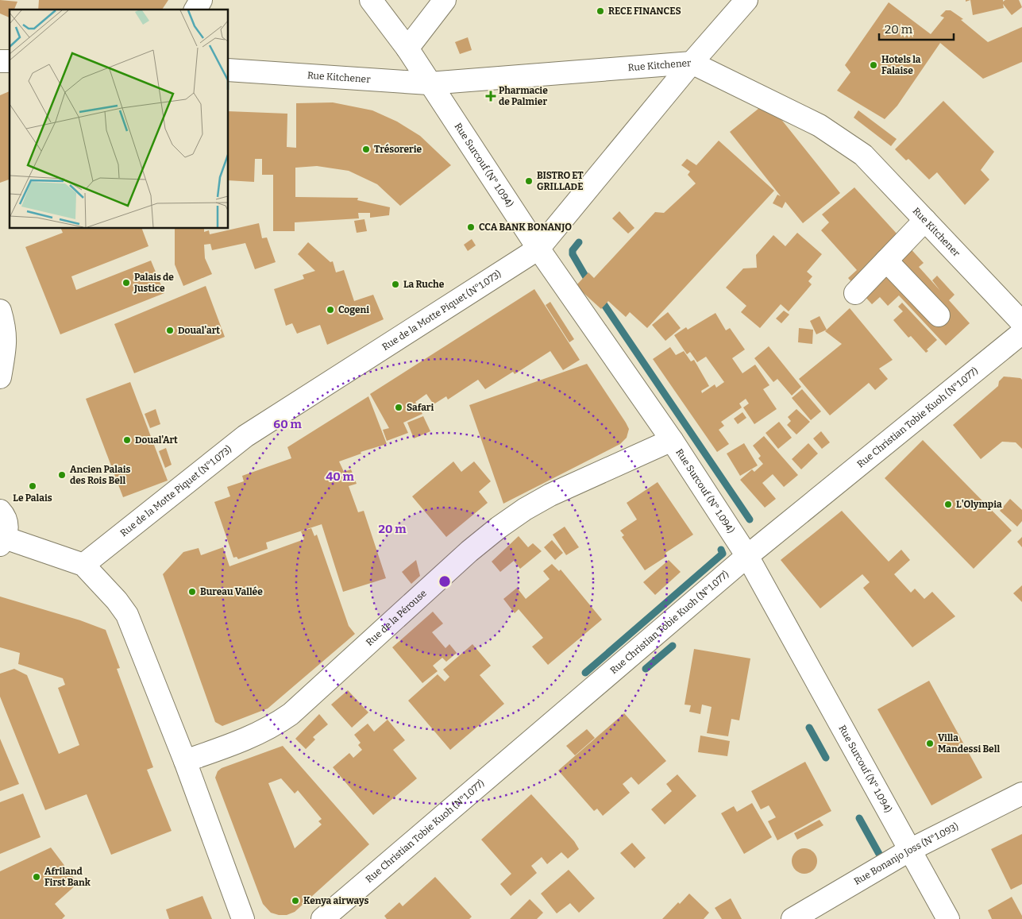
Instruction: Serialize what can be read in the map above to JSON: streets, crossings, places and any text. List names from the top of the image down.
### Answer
{
  "streets": {
    "street": [
      "Rue Kitchener",
      "Rue Surcouf (N° 1.094)",
      "Rue de la Motte Piquet (N°1.073)",
      "Rue Christian Tobie Kuoh (N°1.077)",
      "Rue de la Pérouse",
      "Rue Bonanjo Joss (N°1.093)"
    ]
  },
  "crossings": [
    ["Rue Kitchener", "Rue Surcouf (N° 1.094)"],
    ["Rue Kitchener", "Rue de la Motte Piquet (N°1.073)"],
    ["Rue Surcouf (N° 1.094)", "Rue de la Motte Piquet (N°1.073)"],
    ["Rue Surcouf (N° 1.094)", "Rue Christian Tobie Kuoh (N°1.077)"],
    ["Rue Surcouf (N° 1.094)", "Rue de la Pérouse"],
    ["Rue Surcouf (N° 1.094)", "Rue Bonanjo Joss (N°1.093)"]
  ],
  "places": {
    "other": [
      "RECE FINANCES",
      "Hotels la Falaise",
      "Trésorerie",
      "BISTRO ET GRILLADE",
      "CCA BANK BONANJO",
      "Palais de Justice",
      "La Ruche",
      "Cogeni",
      "Doual'art",
      "Safari",
      "Doual'Art",
      "Ancien Palais des Rois Bell",
      "Le Palais",
      "L'Olympia",
      "Bureau Vallée",
      "Villa Mandessi Bell",
      "Afriland First Bank",
      "Kenya airways"
    ],
    "health": ["Pharmacie de Palmier"]
  },
  "scale_bar": "20 m",
  "rings": ["60 m", "40 m", "20 m"]
}
